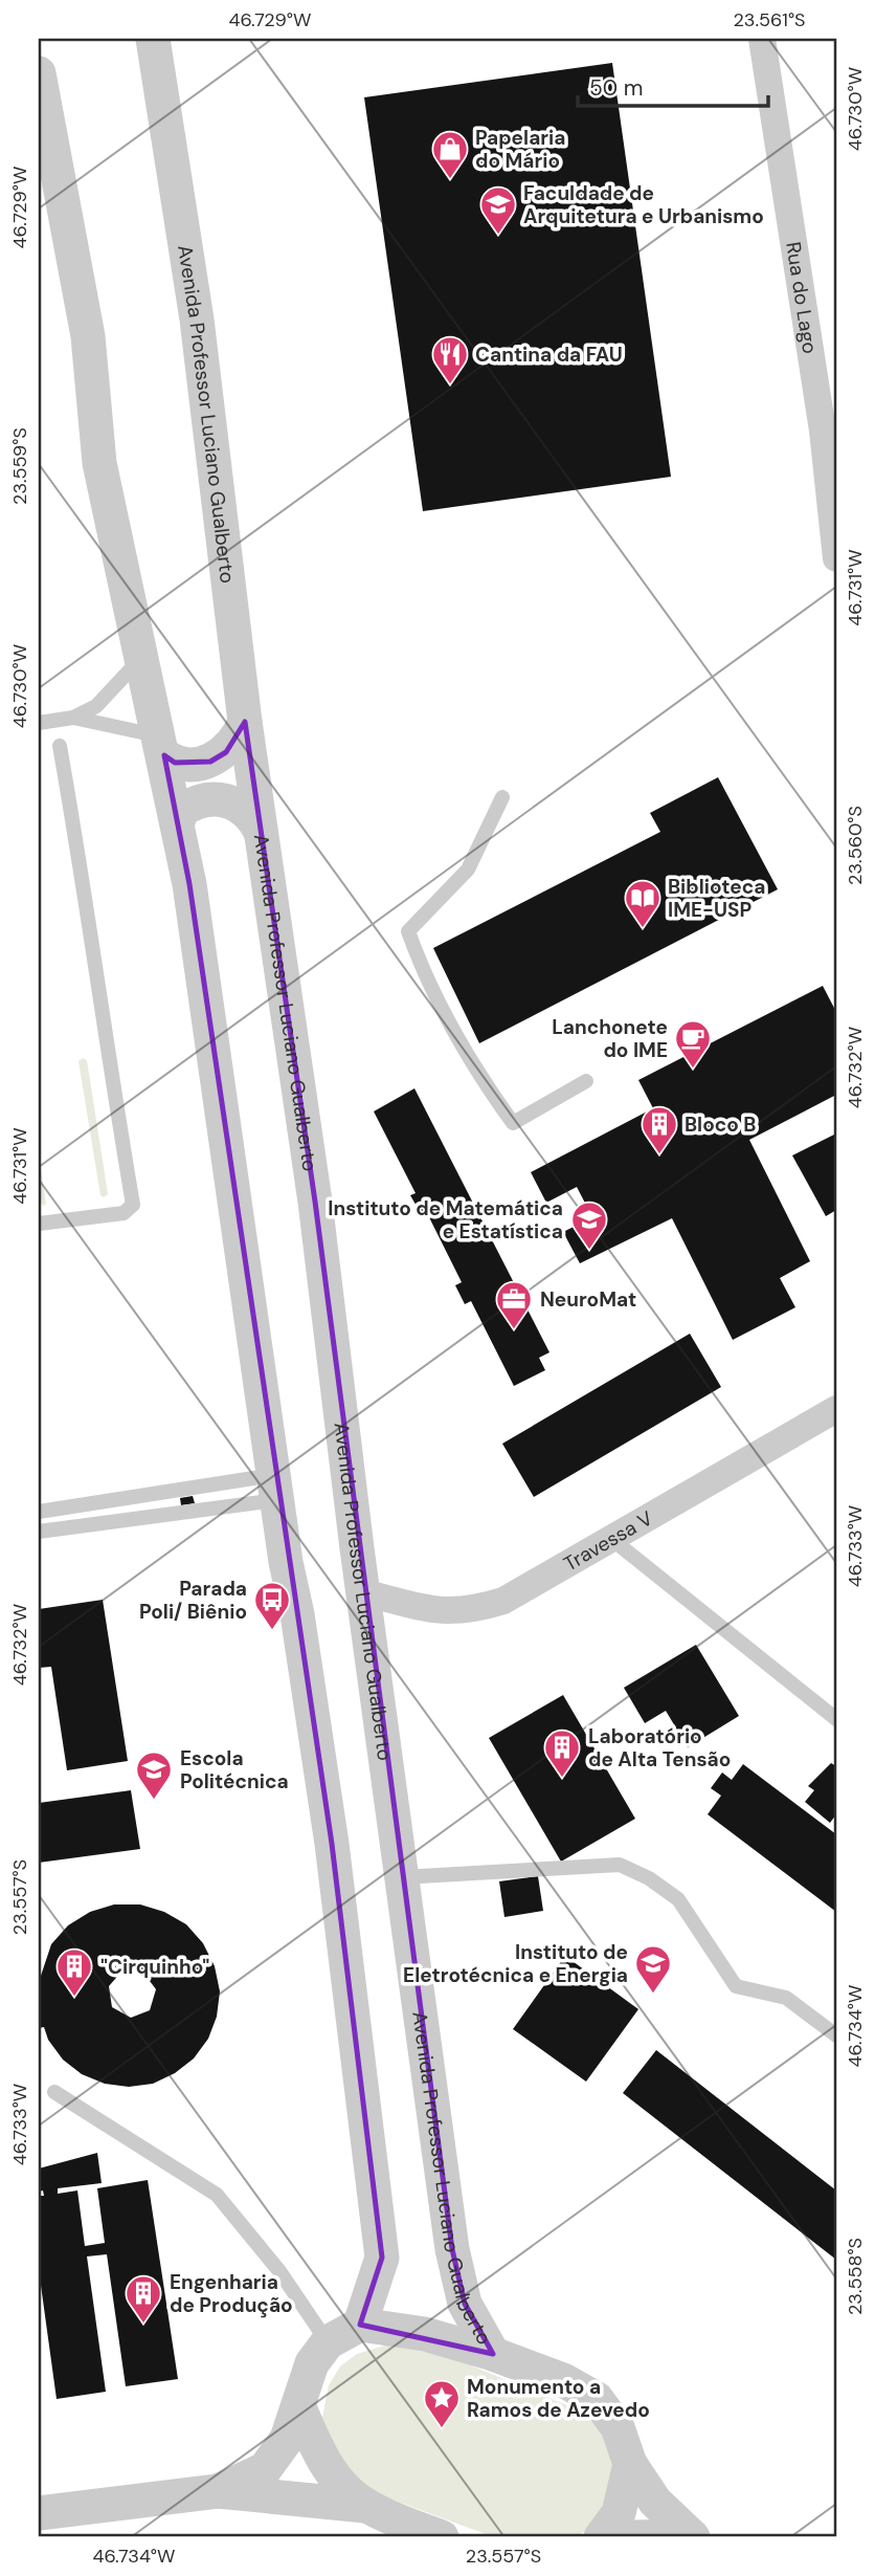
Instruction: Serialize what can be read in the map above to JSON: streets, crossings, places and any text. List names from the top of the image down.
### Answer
{
  "streets": {
    "street": ["Rua do Lago", "Avenida Professor Luciano Gualberto", "Travessa V"]
  },
  "crossings": [
    ["Avenida Professor Luciano Gualberto", "Travessa V"]
  ],
  "places": {
    "shop": ["Papelaria do Mário"],
    "school or university": [
      "Faculdade de Arquitetura e Urbanismo",
      "Instituto de Matemática e Estatística",
      "Escola Politécnica",
      "Instituto de Eletrotécnica e Energia"
    ],
    "restaurant": ["Cantina da FAU"],
    "library": ["Biblioteca IME-USP"],
    "cafe": ["Lanchonete do IME"],
    "building": [
      "Bloco B",
      "Laboratório de Alta Tensão",
      "\"Cirquinho\"",
      "Engenharia de Produção"
    ],
    "office": ["NeuroMat"],
    "bus stop": ["Parada Poli/ Biênio"],
    "place": ["Monumento a Ramos de Azevedo"]
  },
  "scale_bar": "50 m",
  "coordinates": [
    "46.729°W",
    "23.561°S",
    "46.730°W",
    "23.559°S",
    "46.731°W",
    "23.560°S",
    "46.732°W",
    "46.733°W",
    "23.557°S",
    "46.734°W",
    "23.558°S"
  ]
}
